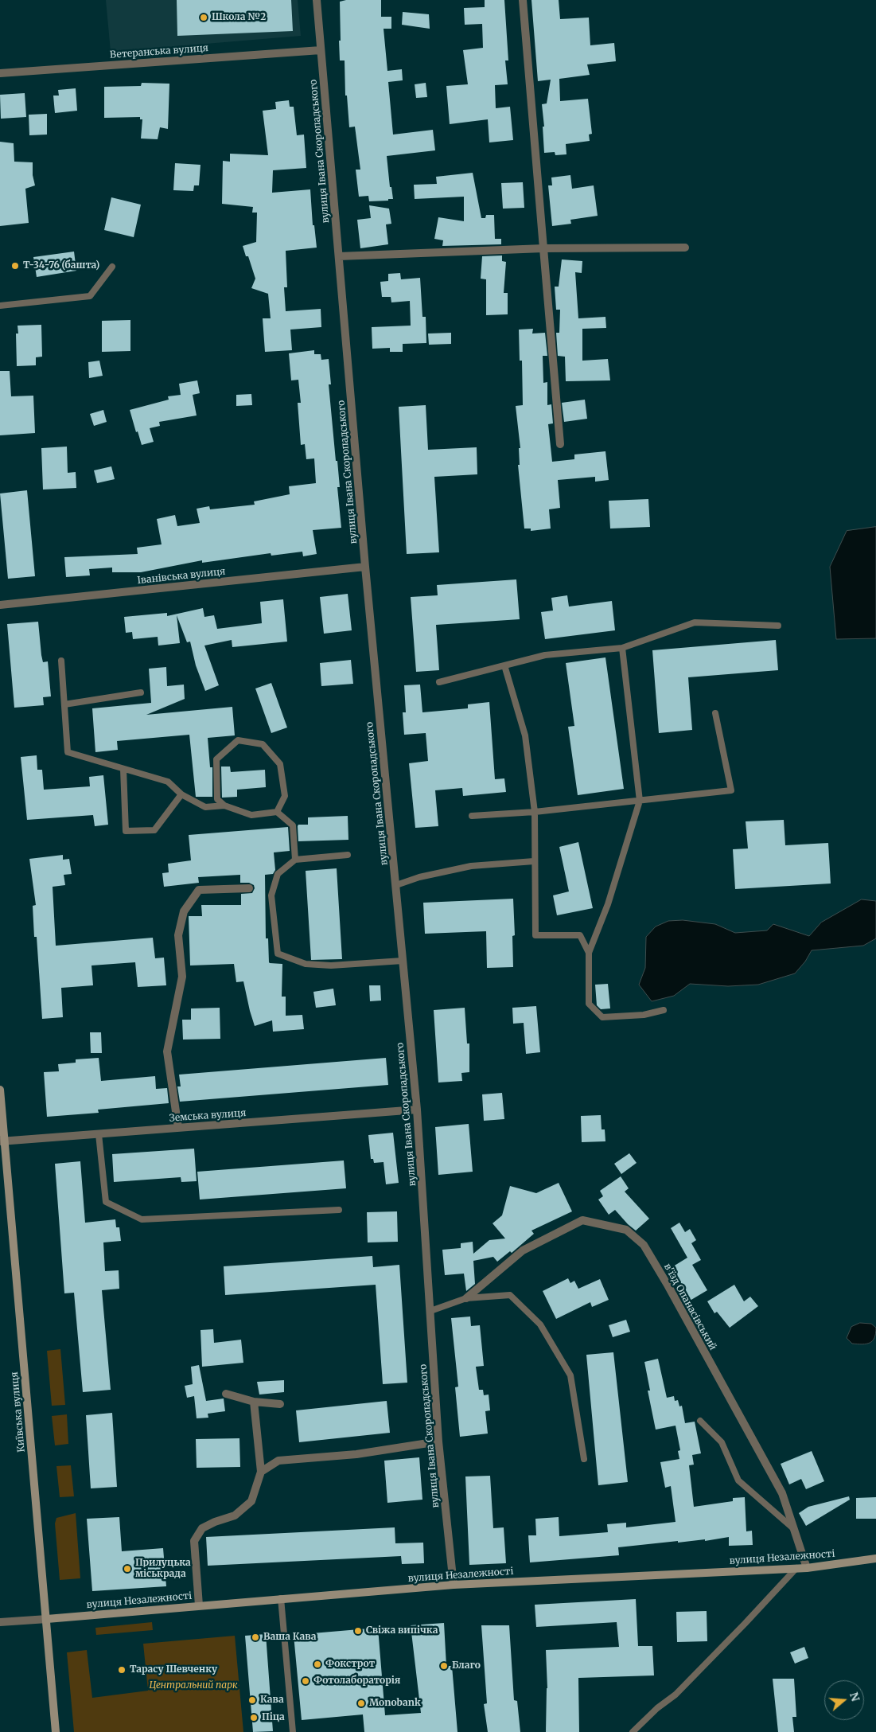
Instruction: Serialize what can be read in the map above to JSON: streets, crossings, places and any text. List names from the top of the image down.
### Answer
{
  "streets": {
    "main road": ["Київська вулиця", "вулиця Незалежності"],
    "street": [
      "Ветеранська вулиця",
      "вулиця Івана Скоропадського",
      "Іванівська вулиця",
      "Земська вулиця",
      "в'їзд Опанасівський"
    ]
  },
  "crossings": [
    ["Ветеранська вулиця", "вулиця Івана Скоропадського"],
    ["вулиця Івана Скоропадського", "Іванівська вулиця"],
    ["вулиця Івана Скоропадського", "Земська вулиця"],
    ["вулиця Івана Скоропадського", "вулиця Незалежності"],
    ["Земська вулиця", "Київська вулиця"],
    ["в'їзд Опанасівський", "вулиця Незалежності"],
    ["Київська вулиця", "вулиця Незалежності"]
  ],
  "parks": ["Центральний парк"],
  "places": [
    "Школа №2",
    "Т-34-76 (башта)",
    "Прилуцька міськрада",
    "Свіжа випічка",
    "Ваша Кава",
    "Фокстрот",
    "Благо",
    "Тарасу Шевченку",
    "Фотолабораторія",
    "Кава",
    "Monobank",
    "Піца"
  ],
  "north": "right"
}
